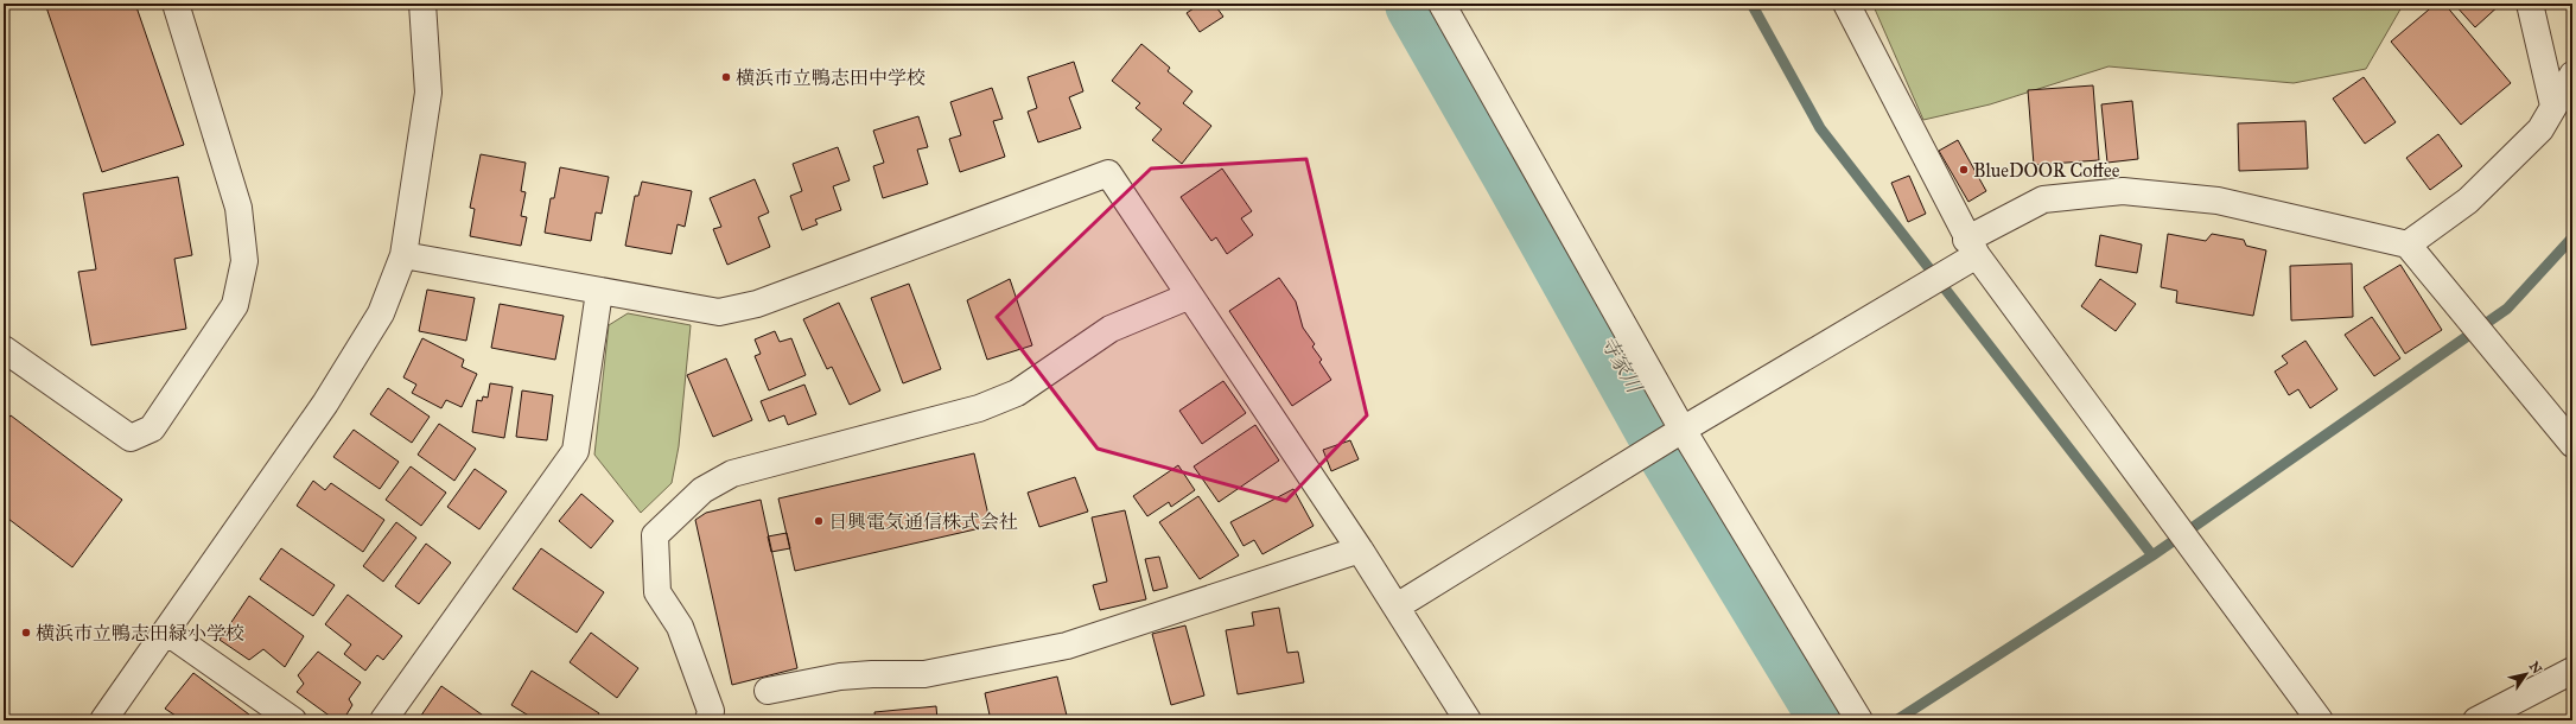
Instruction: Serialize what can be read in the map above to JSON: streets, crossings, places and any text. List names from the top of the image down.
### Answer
{
  "water": ["寺家川"],
  "places": [
    "横浜市立鴨志田中学校",
    "BlueDOOR Coffee",
    "日興電気通信株式会社",
    "横浜市立鴨志田緑小学校"
  ],
  "north": "top right"
}
